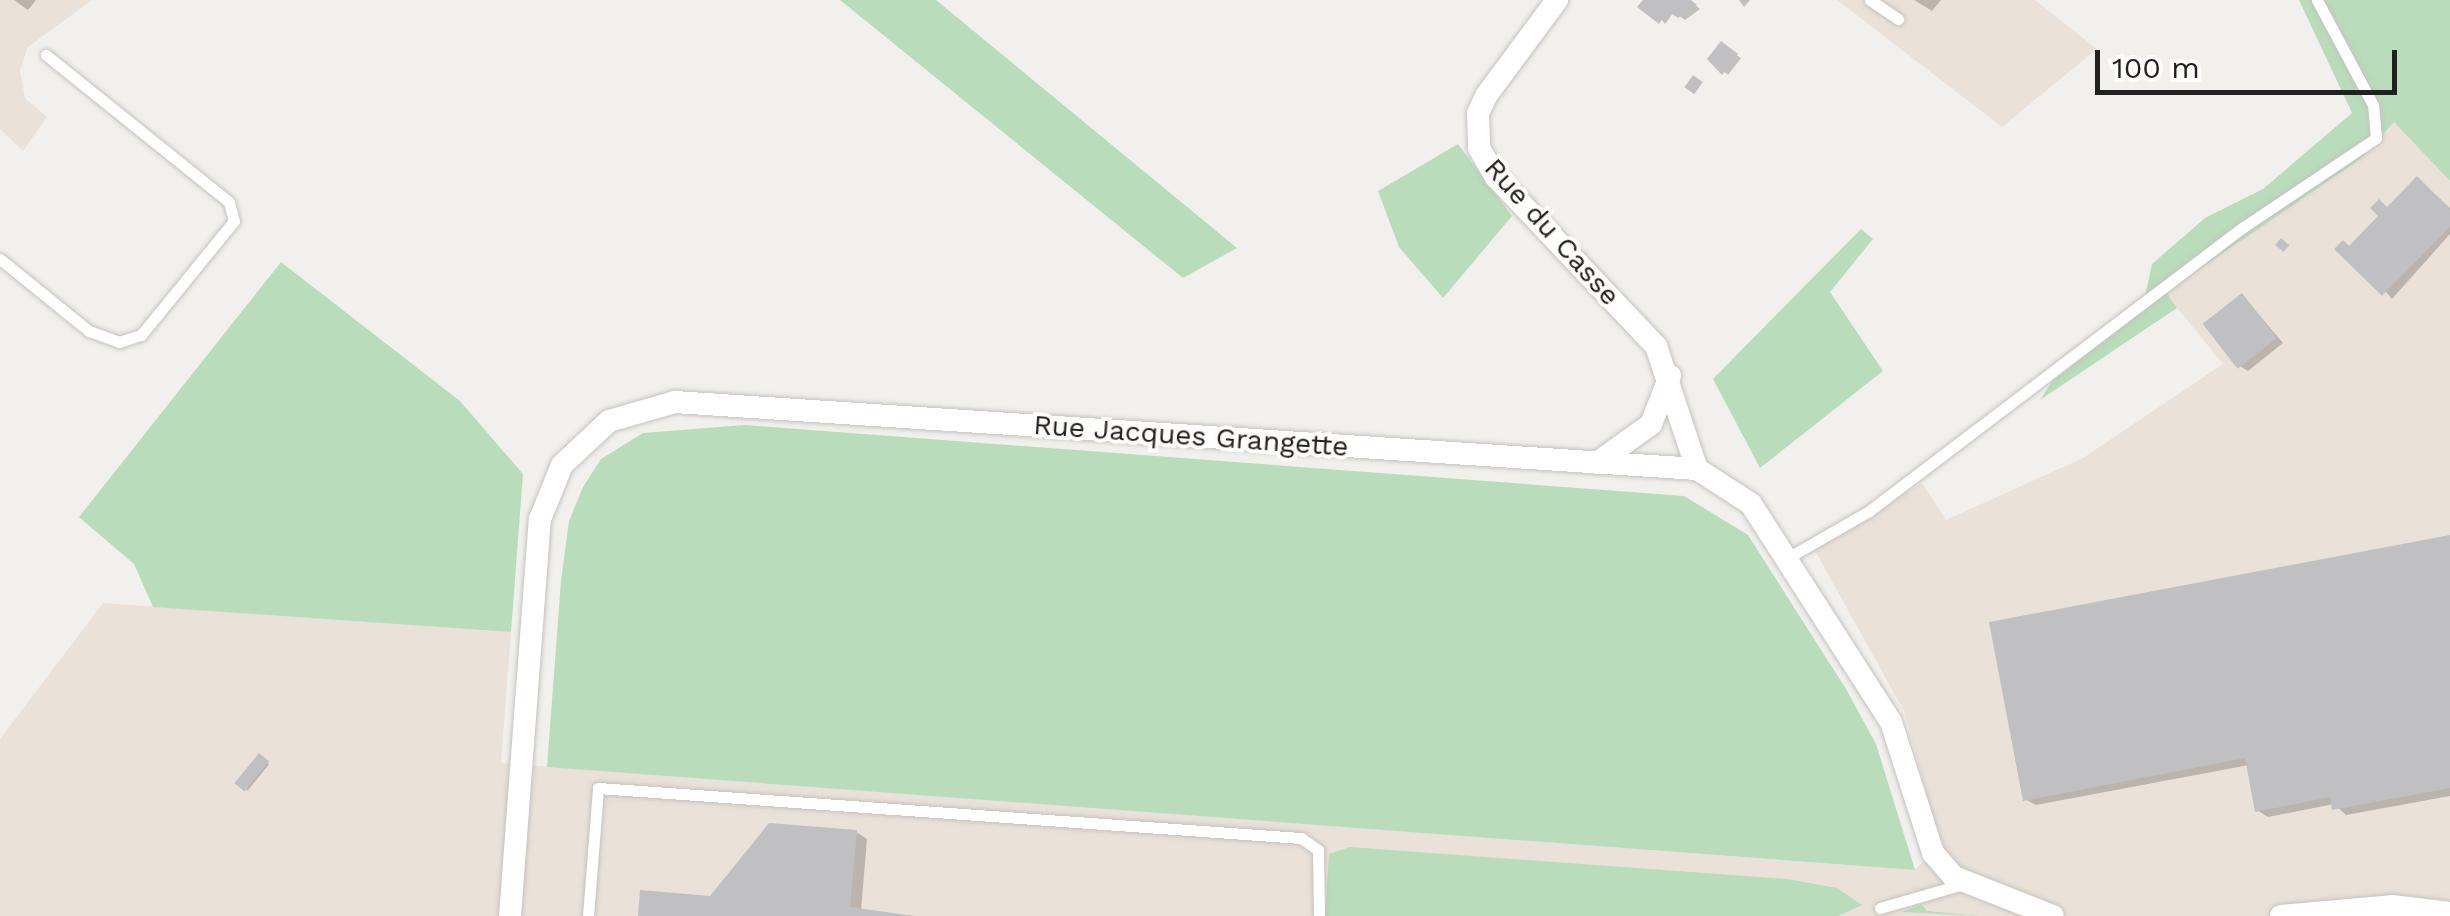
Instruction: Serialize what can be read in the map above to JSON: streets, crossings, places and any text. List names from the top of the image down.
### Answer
{
  "streets": {
    "street": ["Rue du Casse", "Rue Jacques Grangette"]
  },
  "crossings": [
    ["Rue du Casse", "Rue Jacques Grangette"]
  ],
  "scale_bar": "100 m"
}
